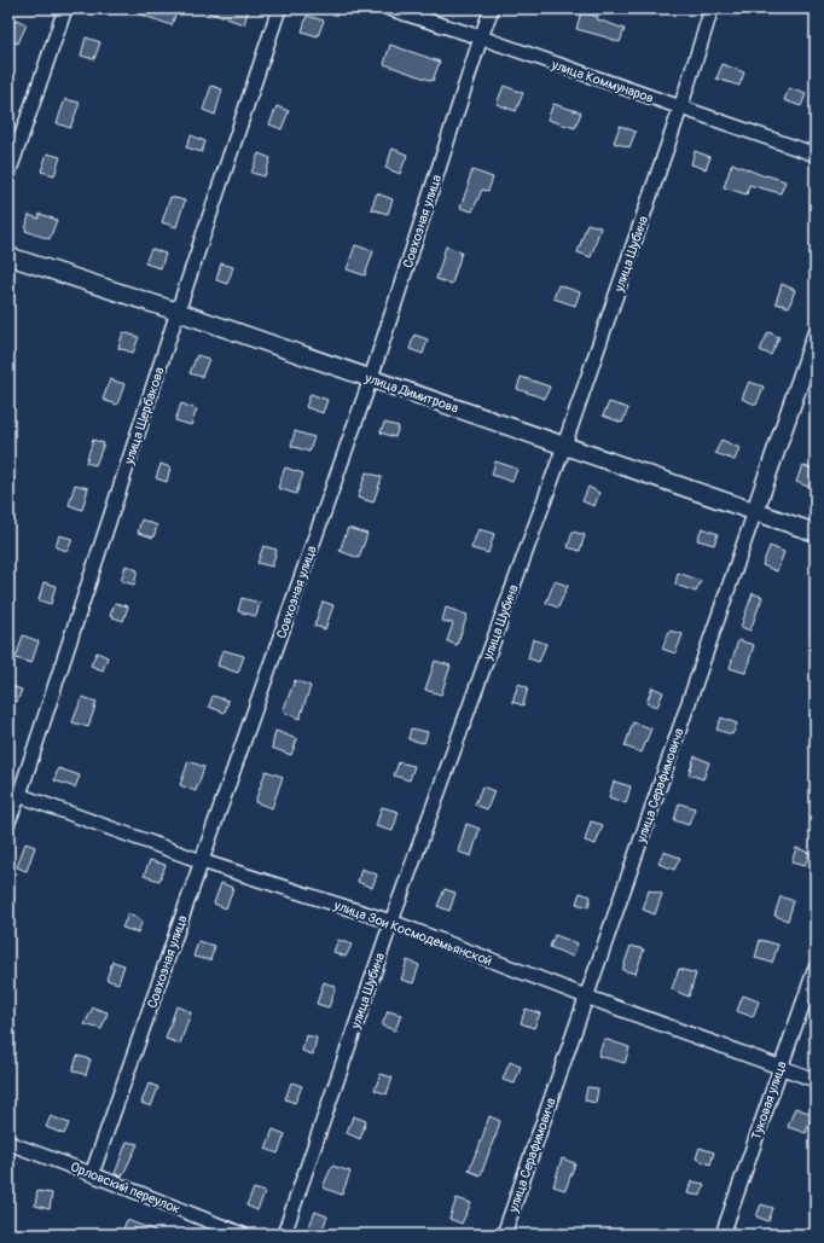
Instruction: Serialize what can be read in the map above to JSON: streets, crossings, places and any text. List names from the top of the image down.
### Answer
{
  "streets": {
    "street": [
      "улица Коммунаров",
      "Совхозная улица",
      "улица Шубина",
      "улица Димитрова",
      "улица Щербакова",
      "улица Серафимовича",
      "улица Зои Космодемьянской",
      "Туковая улица",
      "Орловский переулок"
    ]
  },
  "crossings": [
    ["улица Коммунаров", "Совхозная улица"],
    ["улица Коммунаров", "улица Шубина"],
    ["Совхозная улица", "улица Димитрова"],
    ["Совхозная улица", "улица Зои Космодемьянской"],
    ["Совхозная улица", "Орловский переулок"],
    ["улица Шубина", "улица Димитрова"],
    ["улица Шубина", "улица Зои Космодемьянской"],
    ["улица Димитрова", "улица Щербакова"],
    ["улица Димитрова", "улица Серафимовича"],
    ["улица Щербакова", "улица Зои Космодемьянской"],
    ["улица Серафимовича", "улица Зои Космодемьянской"],
    ["улица Зои Космодемьянской", "Туковая улица"]
  ]
}
